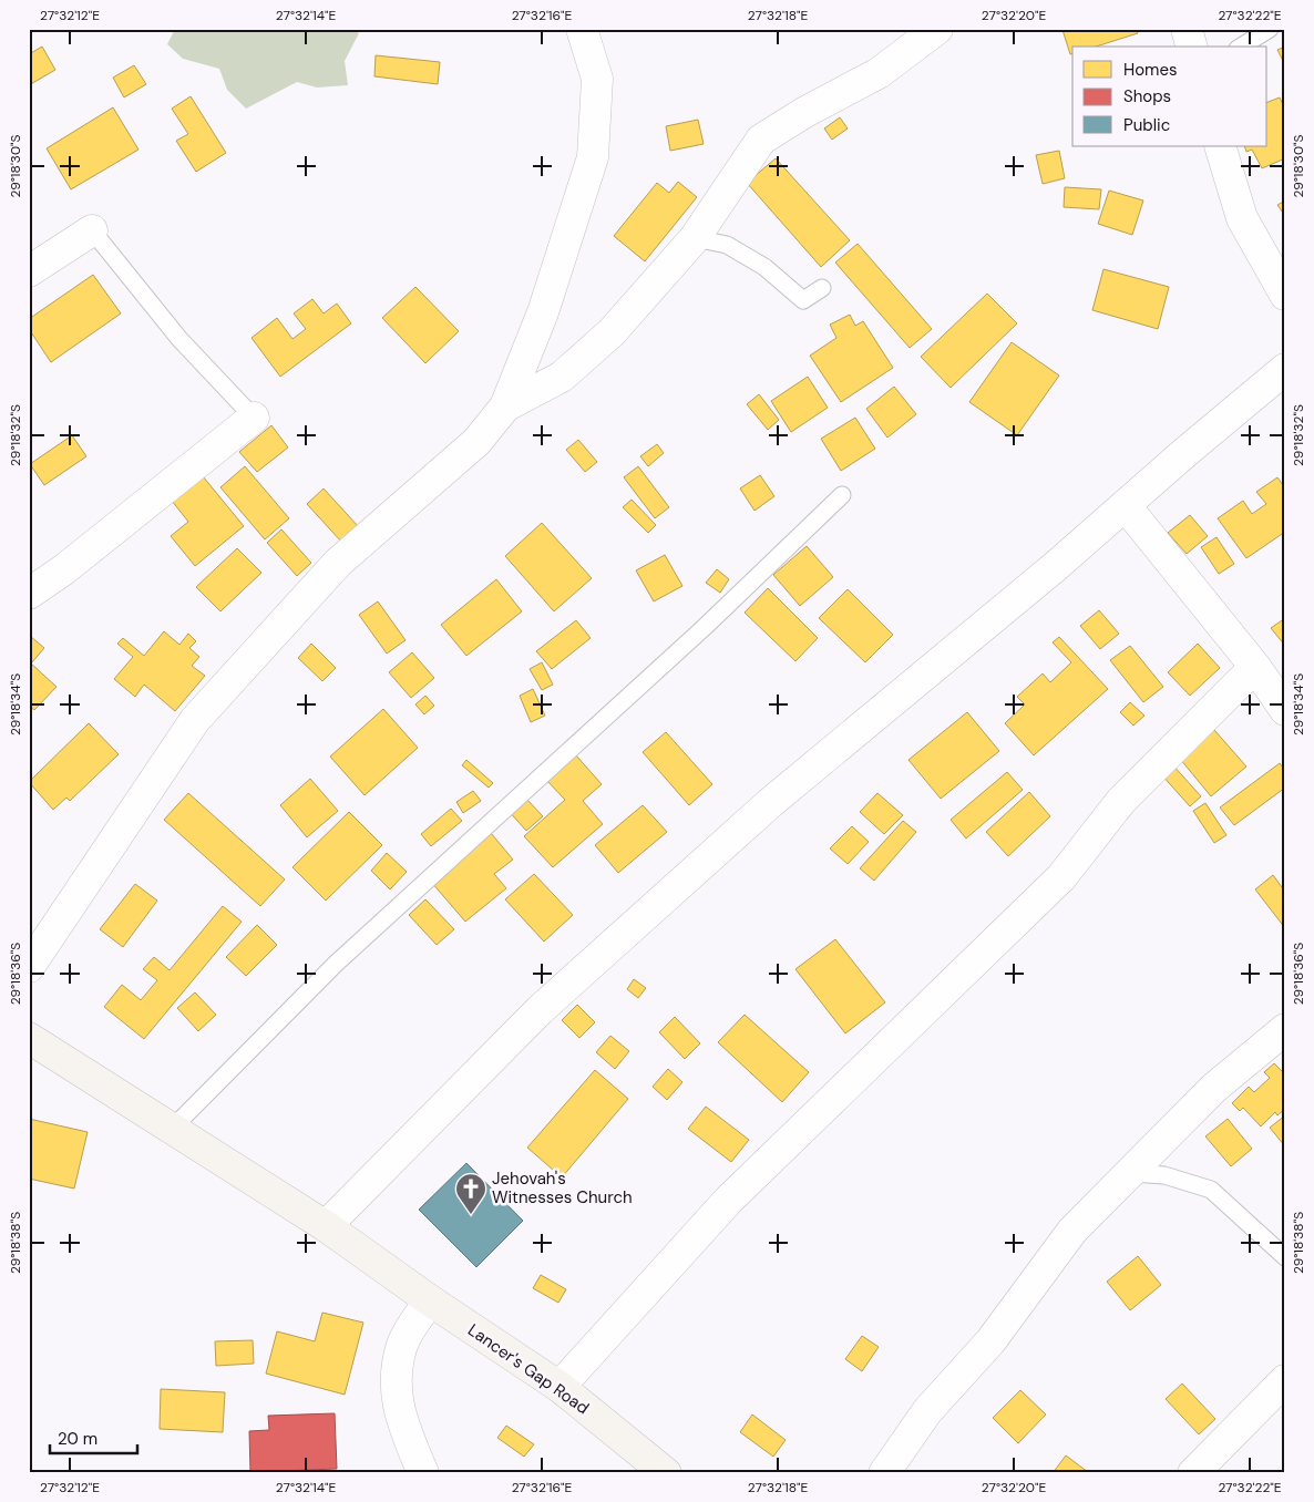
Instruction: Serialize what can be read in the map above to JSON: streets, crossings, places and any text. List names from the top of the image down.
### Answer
{
  "streets": {
    "main road": ["Lancer's Gap Road"]
  },
  "places": {
    "church": ["Jehovah's Witnesses Church"]
  },
  "legend": ["Homes", "Shops", "Public"],
  "scale_bar": "20 m",
  "coordinates": [
    "27°32'12\"E",
    "27°32'14\"E",
    "27°32'16\"E",
    "27°32'18\"E",
    "27°32'20\"E",
    "27°32'22\"E",
    "29°18'30\"S",
    "29°18'32\"S",
    "29°18'34\"S",
    "29°18'36\"S",
    "29°18'38\"S"
  ]
}
